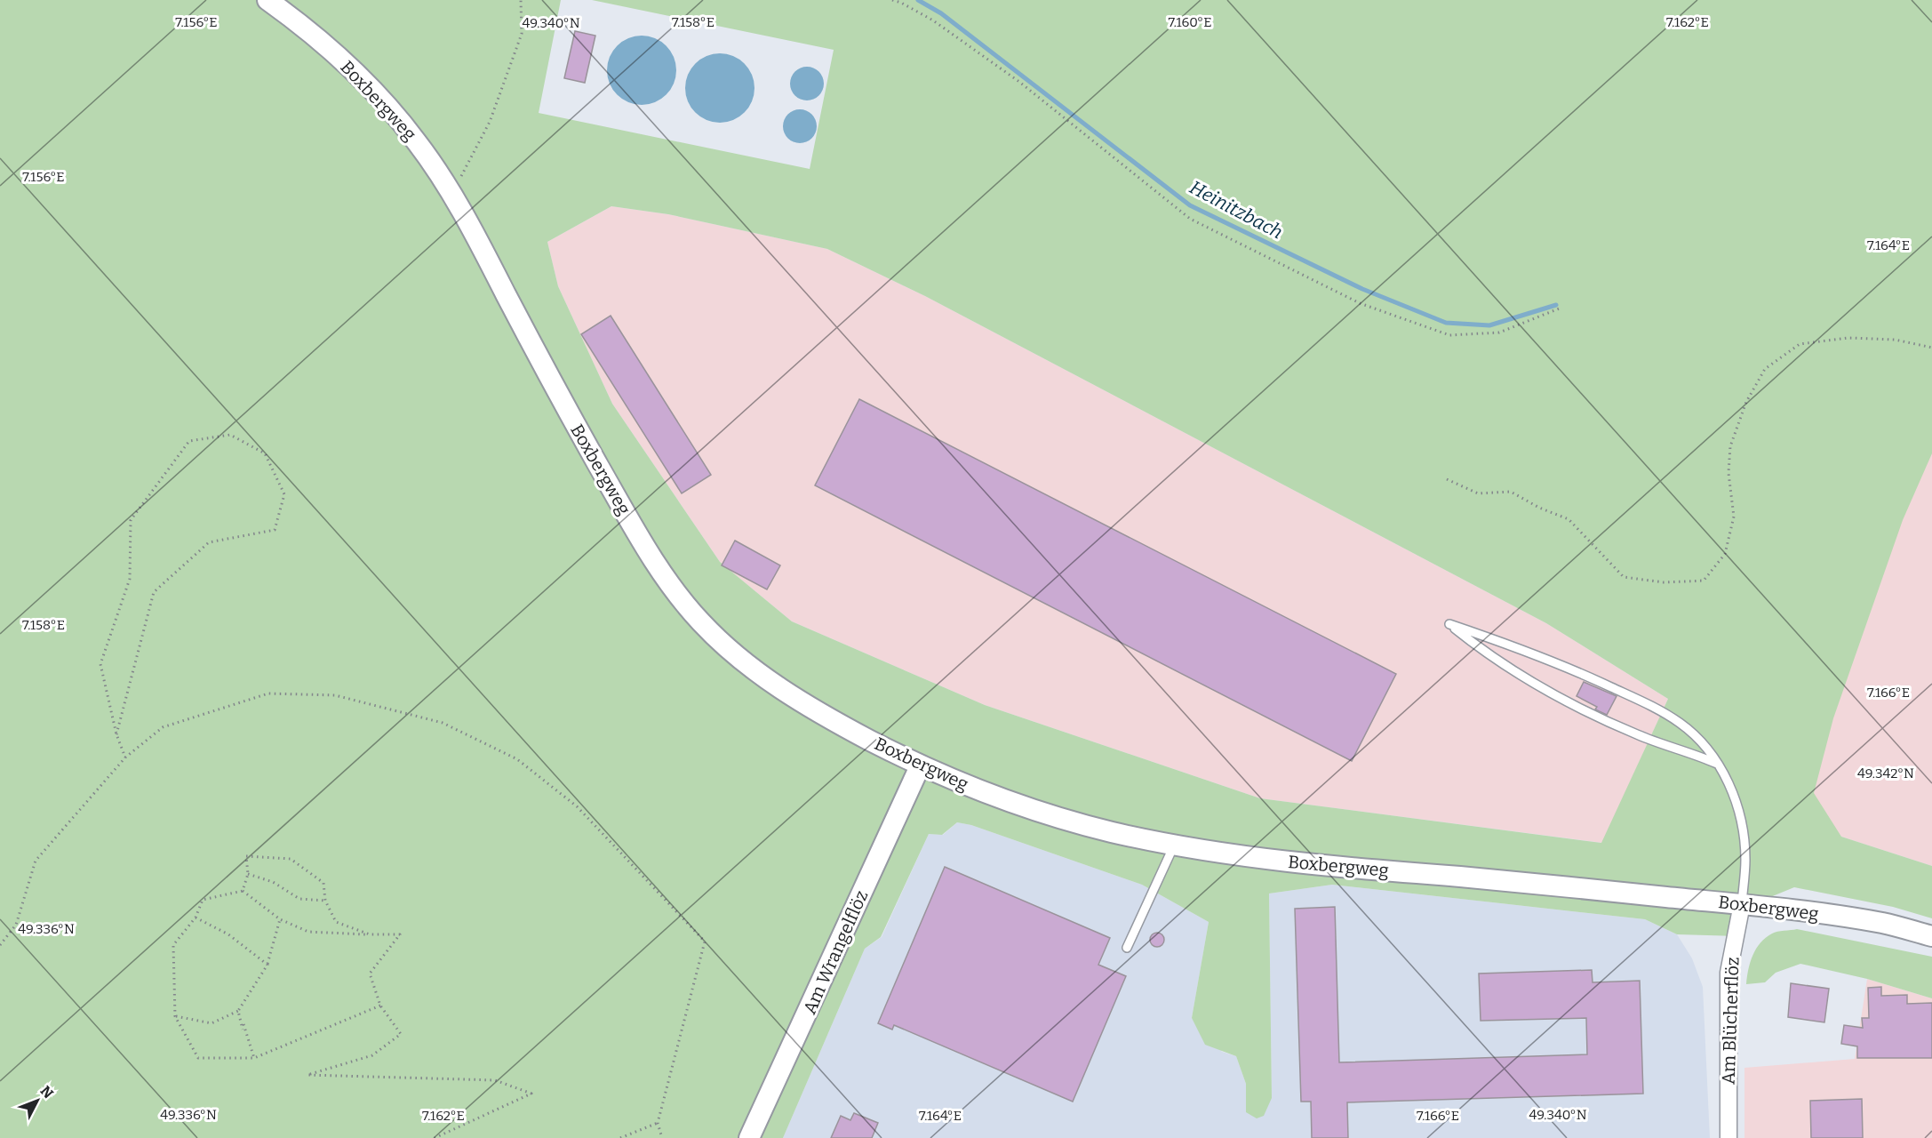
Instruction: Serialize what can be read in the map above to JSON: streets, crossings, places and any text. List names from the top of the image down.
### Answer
{
  "streets": {
    "street": ["Boxbergweg", "Am Wrangelflöz", "Am Blücherflöz"]
  },
  "crossings": [
    ["Boxbergweg", "Am Wrangelflöz"],
    ["Boxbergweg", "Am Blücherflöz"]
  ],
  "water": ["Heinitzbach"],
  "north": "top right",
  "coordinates": [
    "7.160°E",
    "7.162°E",
    "7.156°E",
    "7.158°E",
    "49.340°N",
    "7.164°E",
    "7.166°E",
    "49.342°N",
    "49.336°N"
  ]
}
